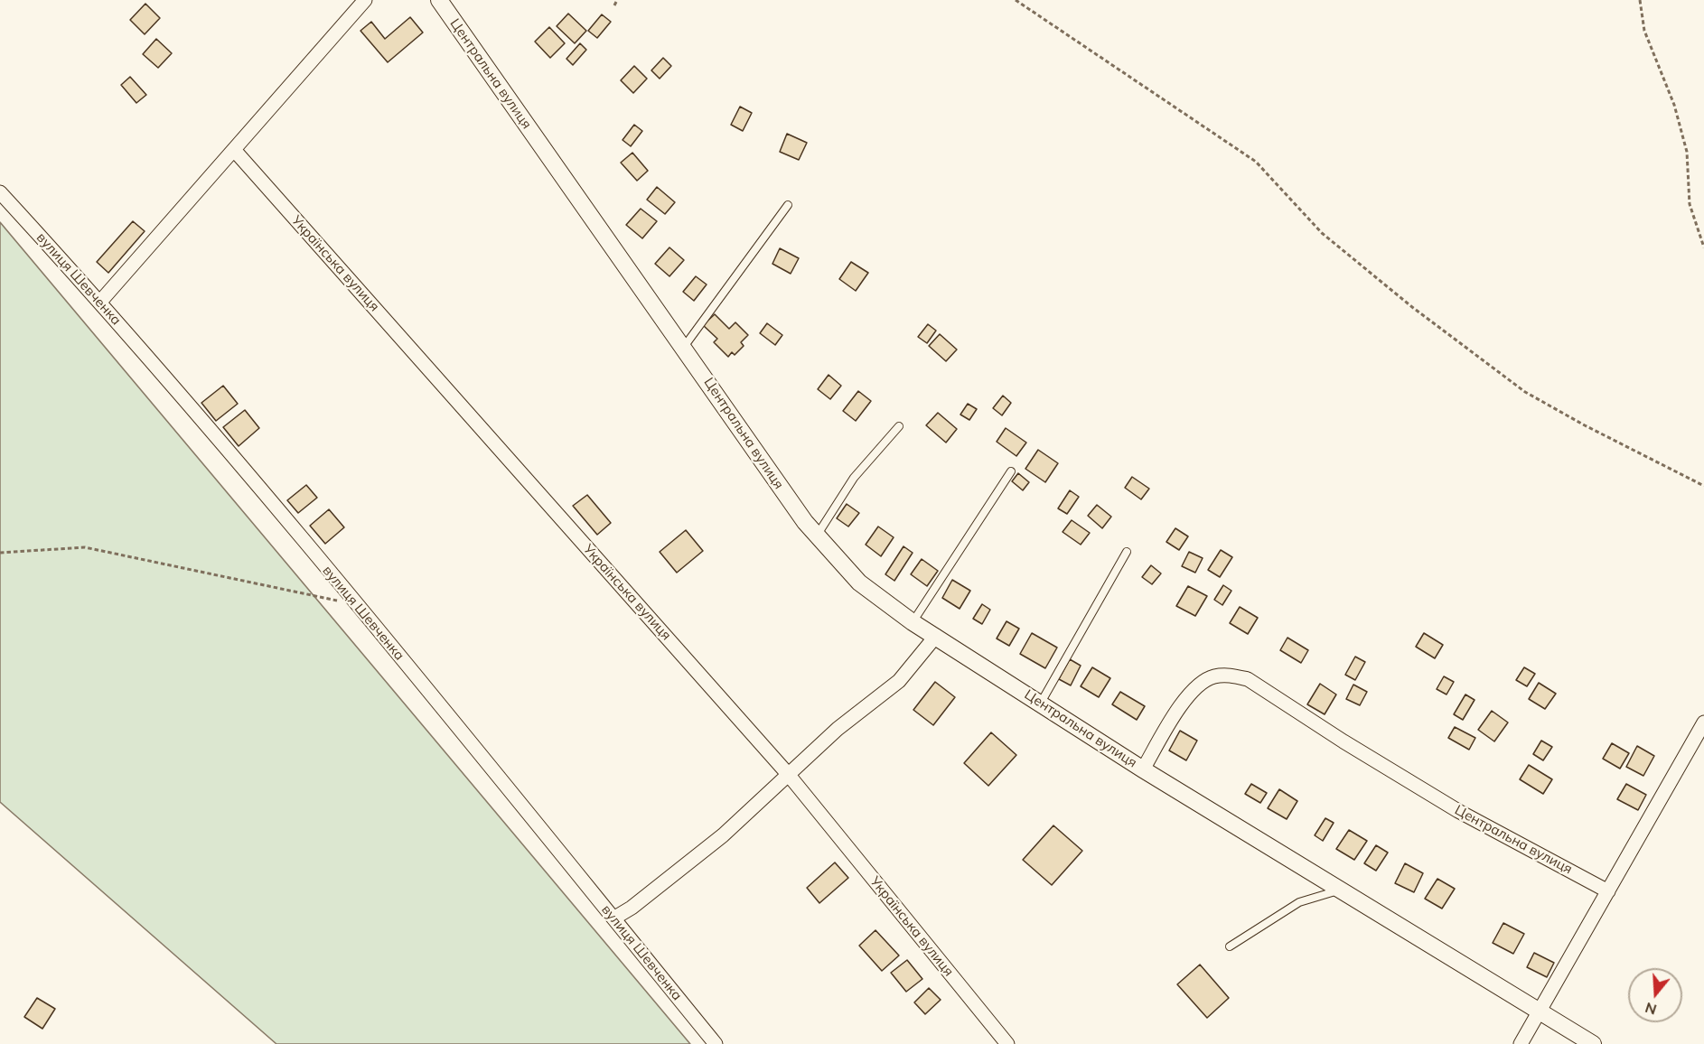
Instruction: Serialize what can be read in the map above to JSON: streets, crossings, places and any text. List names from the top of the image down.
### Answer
{
  "streets": {
    "street": ["Центральна вулиця", "Українська вулиця", "вулиця Шевченка"]
  },
  "north": "bottom"
}
